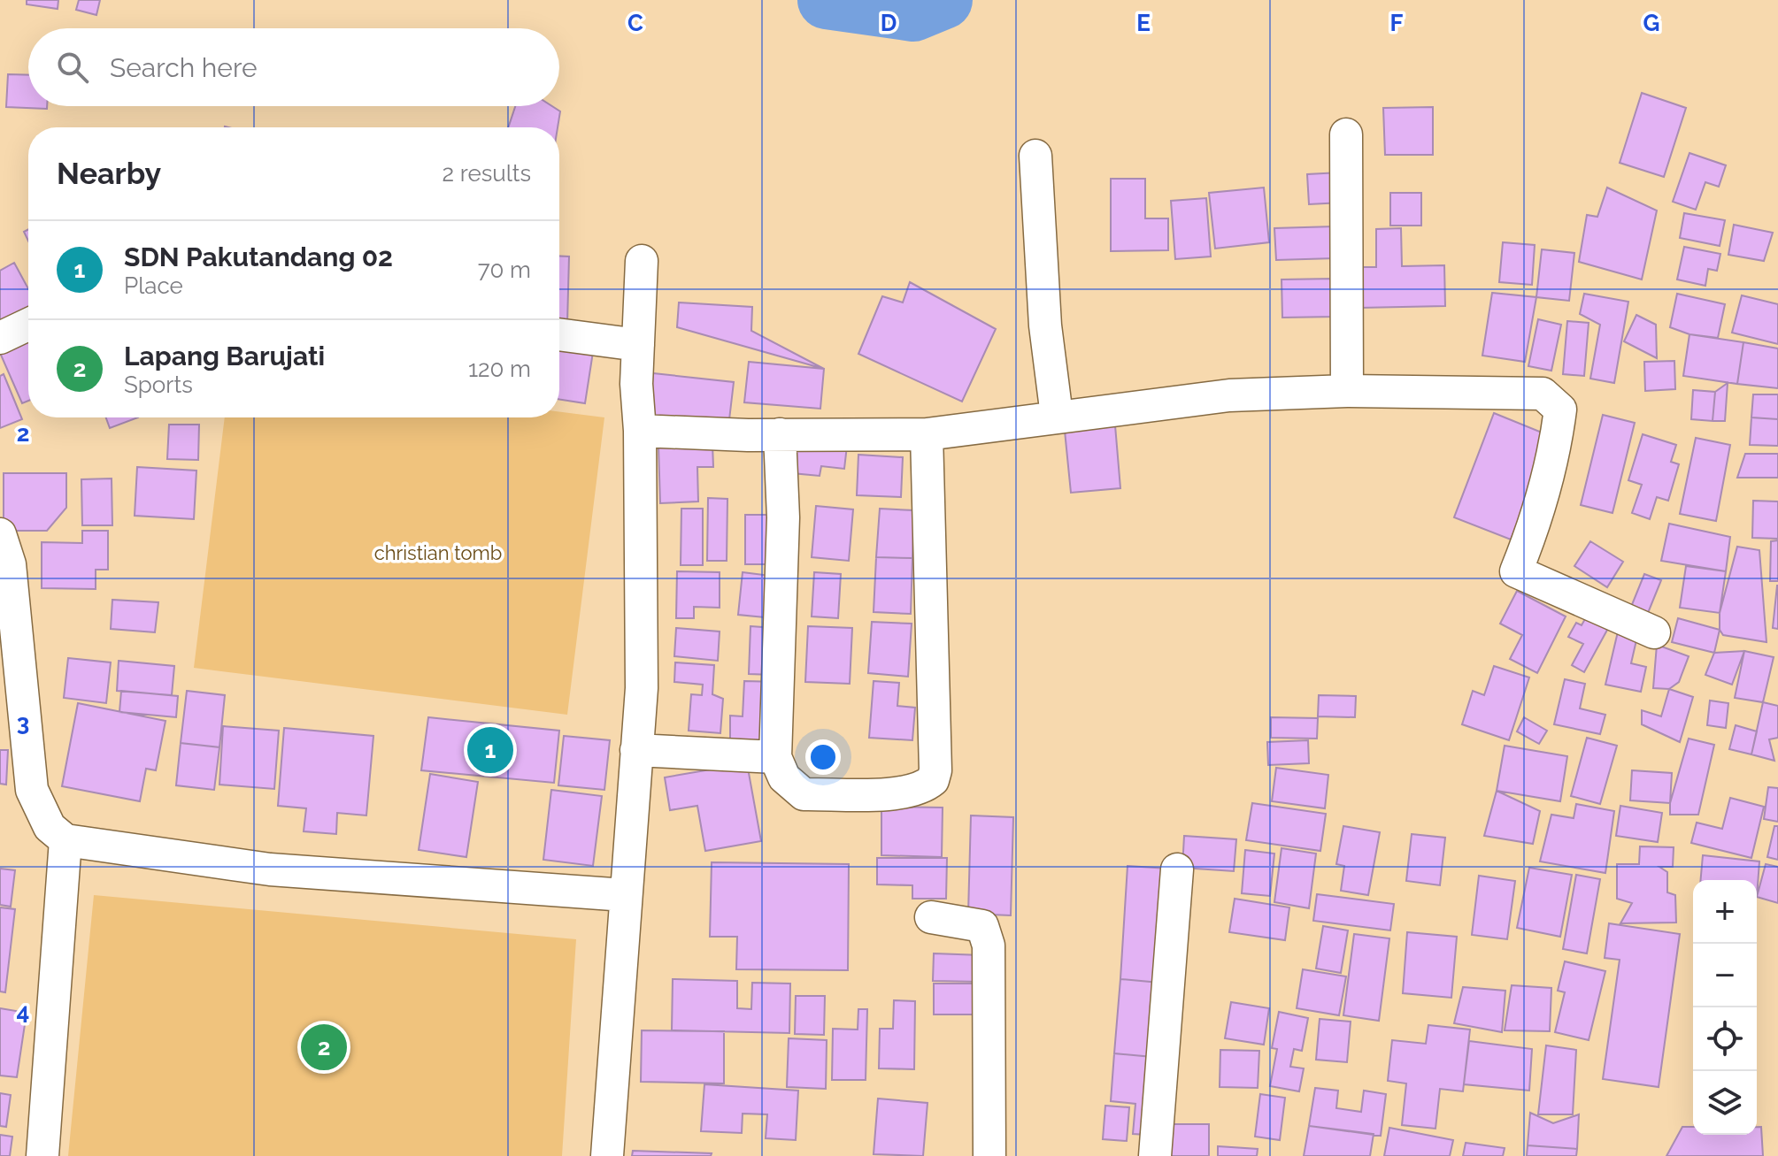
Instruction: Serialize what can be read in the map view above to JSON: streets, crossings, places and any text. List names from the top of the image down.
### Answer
{
  "parks": ["christian tomb"],
  "page": {
    "search": "Search here",
    "heading": ["Nearby", "2 results"],
    "list": [
      {
        "mark": "1",
        "name": "SDN Pakutandang 02",
        "note": "Place",
        "value": "70 m"
      },
      {
        "mark": "2",
        "name": "Lapang Barujati",
        "note": "Sports",
        "value": "120 m"
      }
    ],
    "pins": ["1", "2"],
    "map_buttons": ["+", "−"]
  },
  "grid": {
    "columns": [
      "C",
      "D",
      "E",
      "F",
      "G"
    ],
    "rows": ["2", "3", "4"]
  }
}
